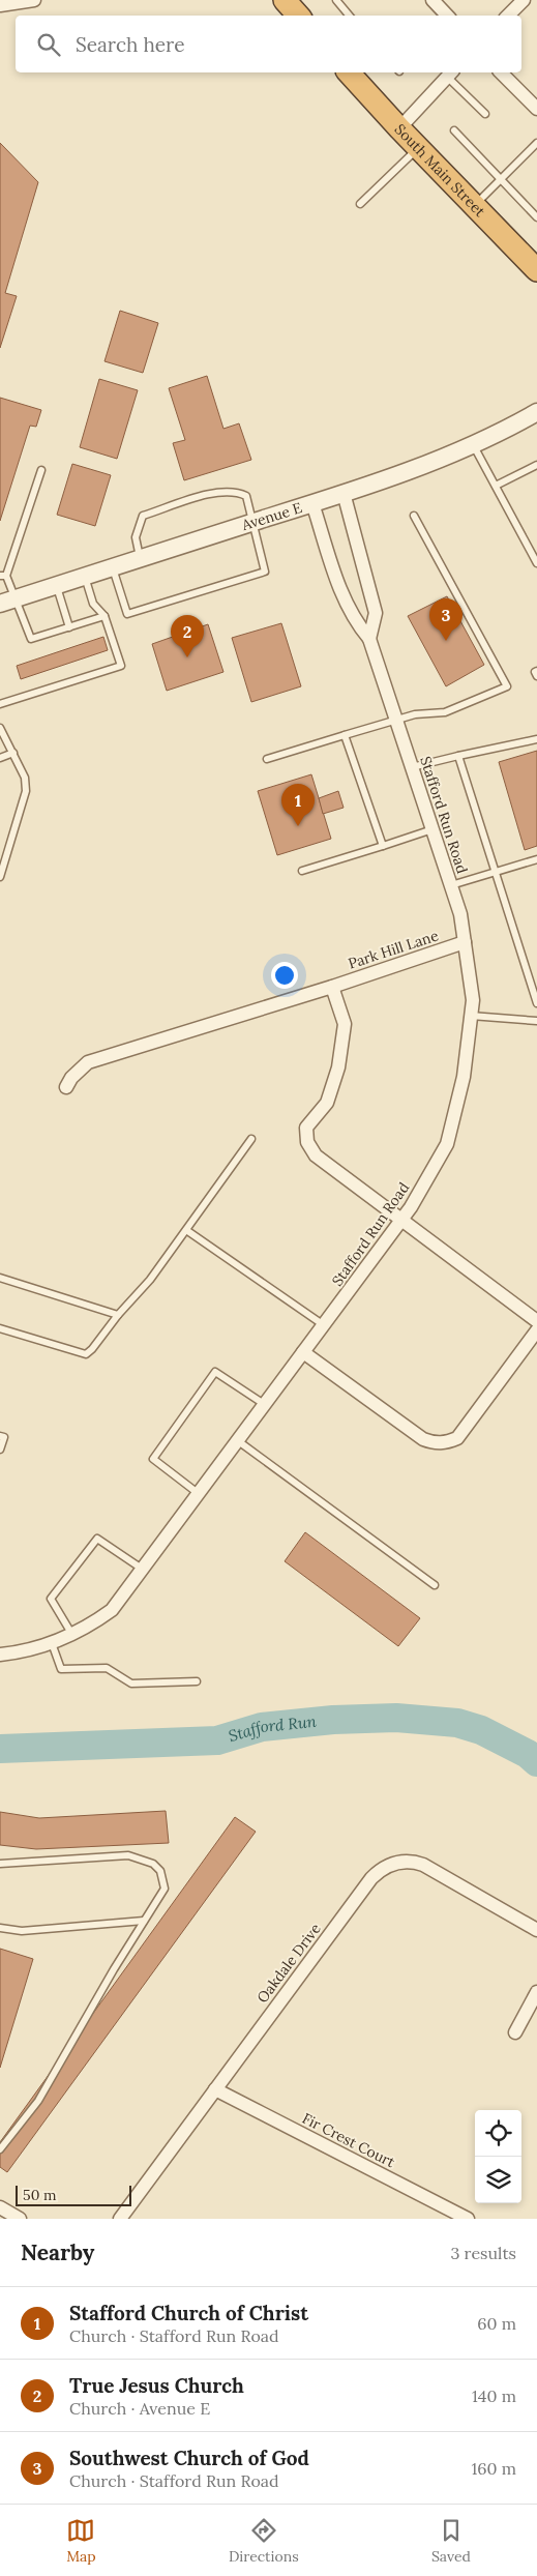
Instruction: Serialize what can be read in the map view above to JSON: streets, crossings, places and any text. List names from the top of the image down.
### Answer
{
  "streets": {
    "highway": ["South Main Street"],
    "street": [
      "Avenue E",
      "Stafford Run Road",
      "Park Hill Lane",
      "Oakdale Drive",
      "Fir Crest Court"
    ]
  },
  "crossings": [
    ["Avenue E", "Stafford Run Road"],
    ["Stafford Run Road", "Park Hill Lane"],
    ["Oakdale Drive", "Fir Crest Court"]
  ],
  "water": ["Stafford Run"],
  "scale_bar": "50 m",
  "page": {
    "search": "Search here",
    "pins": ["3", "2", "1"],
    "scale": "50 m",
    "heading": ["Nearby", "3 results"],
    "list": [
      {
        "mark": "1",
        "name": "Stafford Church of Christ",
        "note": "Church · Stafford Run Road",
        "value": "60 m"
      },
      {
        "mark": "2",
        "name": "True Jesus Church",
        "note": "Church · Avenue E",
        "value": "140 m"
      },
      {
        "mark": "3",
        "name": "Southwest Church of God",
        "note": "Church · Stafford Run Road",
        "value": "160 m"
      }
    ],
    "nav": ["Map", "Directions", "Saved"]
  }
}
